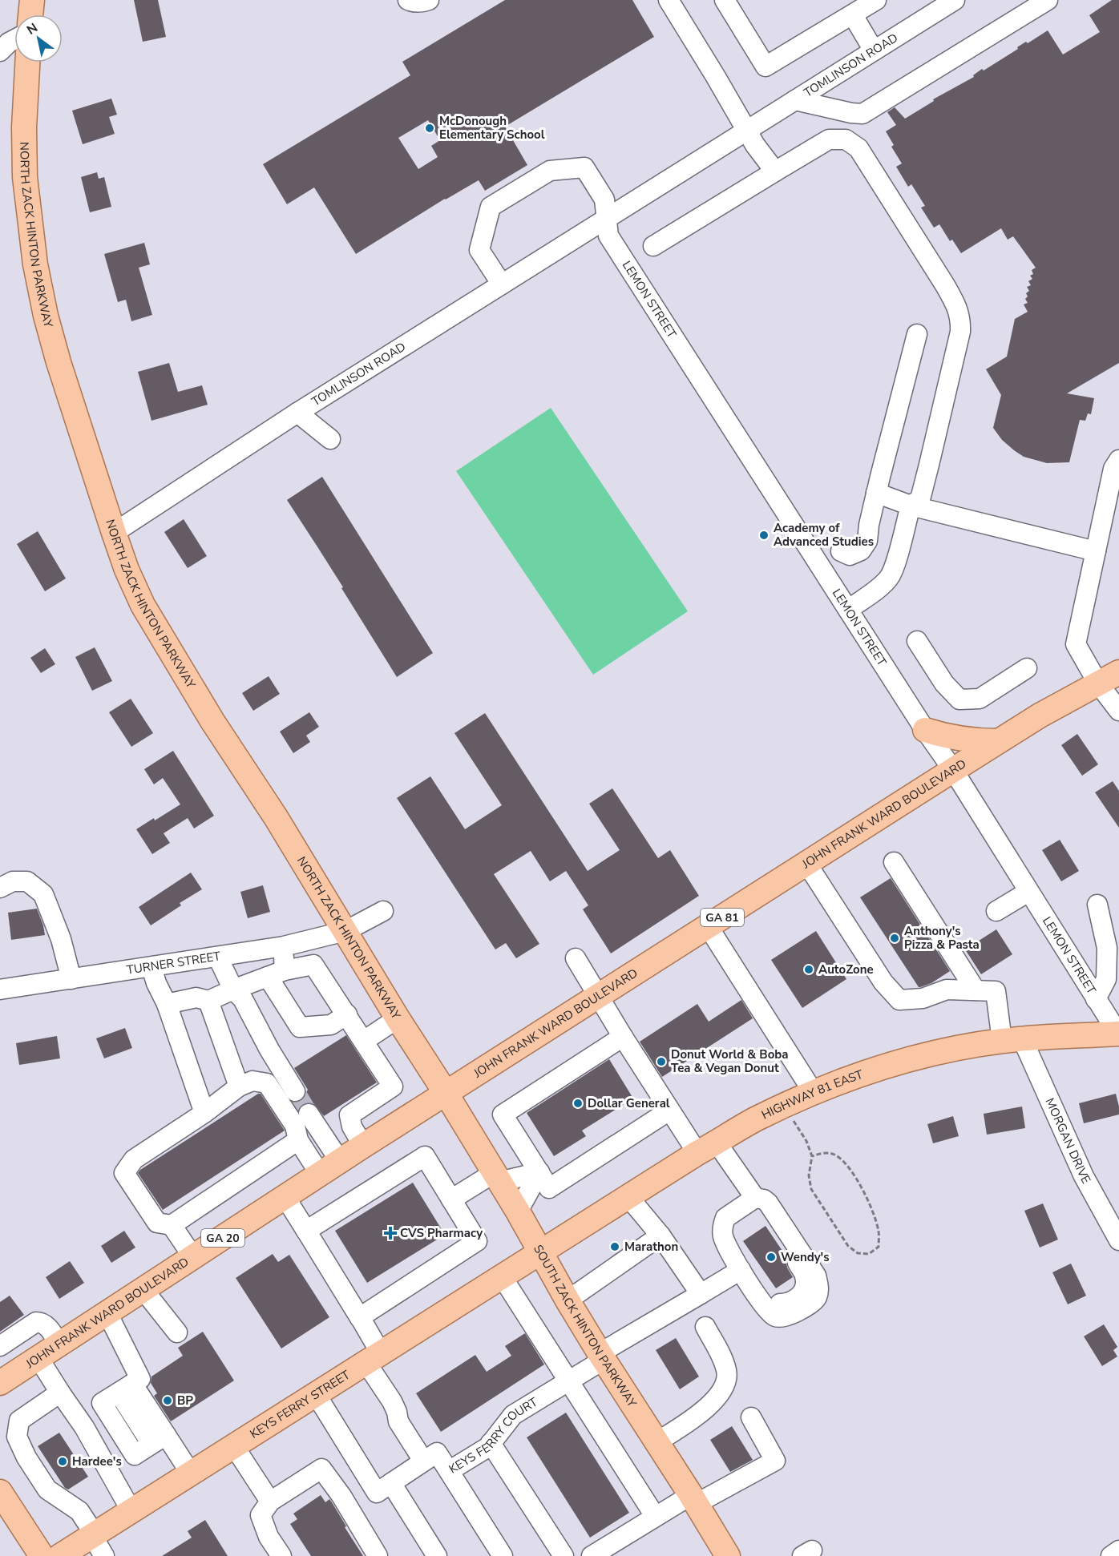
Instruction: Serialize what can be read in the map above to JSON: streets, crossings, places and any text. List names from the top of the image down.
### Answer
{
  "streets": {
    "main road": [
      "NORTH ZACK HINTON PARKWAY",
      "JOHN FRANK WARD BOULEVARD",
      "GA 81",
      "HIGHWAY 81 EAST",
      "GA 20",
      "SOUTH ZACK HINTON PARKWAY",
      "KEYS FERRY STREET"
    ],
    "street": [
      "TOMLINSON ROAD",
      "LEMON STREET",
      "TURNER STREET",
      "MORGAN DRIVE",
      "KEYS FERRY COURT"
    ]
  },
  "crossings": [
    ["TOMLINSON ROAD", "NORTH ZACK HINTON PARKWAY"],
    ["TOMLINSON ROAD", "LEMON STREET"],
    ["NORTH ZACK HINTON PARKWAY", "JOHN FRANK WARD BOULEVARD"],
    ["NORTH ZACK HINTON PARKWAY", "TURNER STREET"],
    ["NORTH ZACK HINTON PARKWAY", "SOUTH ZACK HINTON PARKWAY"],
    ["LEMON STREET", "JOHN FRANK WARD BOULEVARD"],
    ["LEMON STREET", "HIGHWAY 81 EAST"],
    ["JOHN FRANK WARD BOULEVARD", "SOUTH ZACK HINTON PARKWAY"],
    ["HIGHWAY 81 EAST", "MORGAN DRIVE"],
    ["HIGHWAY 81 EAST", "SOUTH ZACK HINTON PARKWAY"],
    ["HIGHWAY 81 EAST", "KEYS FERRY STREET"],
    ["SOUTH ZACK HINTON PARKWAY", "KEYS FERRY STREET"],
    ["SOUTH ZACK HINTON PARKWAY", "KEYS FERRY COURT"]
  ],
  "places": {
    "other": [
      "McDonough Elementary School",
      "Academy of Advanced Studies",
      "Anthony's Pizza & Pasta",
      "AutoZone",
      "Donut World & Boba Tea & Vegan Donut",
      "Dollar General",
      "Marathon",
      "Wendy's",
      "BP",
      "Hardee's"
    ],
    "health": ["CVS Pharmacy"]
  },
  "north": "top left"
}
